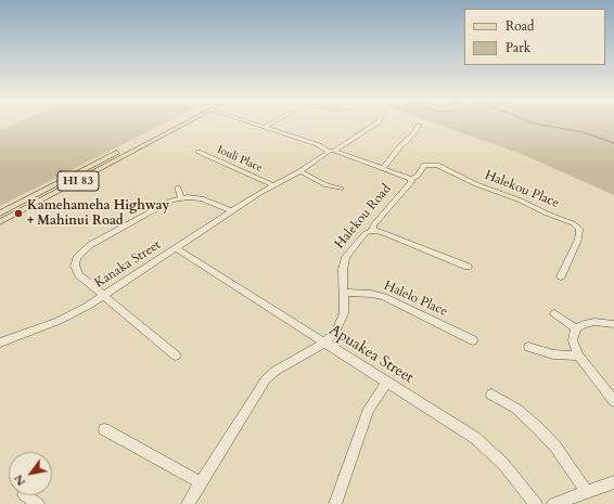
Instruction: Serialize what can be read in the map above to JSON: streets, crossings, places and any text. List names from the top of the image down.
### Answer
{
  "streets": {
    "main road": ["HI 83"],
    "street": [
      "Iouli Place",
      "Halekou Place",
      "Halekou Road",
      "Kanaka Street",
      "Halelo Place",
      "Apuakea Street"
    ]
  },
  "crossings": [
    ["Iouli Place", "Kanaka Street"],
    ["Halekou Place", "Halekou Road"],
    ["Halekou Road", "Kanaka Street"],
    ["Halekou Road", "Halelo Place"],
    ["Halekou Road", "Apuakea Street"],
    ["Kanaka Street", "Apuakea Street"]
  ],
  "places": ["Kamehameha Highway + Mahinui Road"],
  "legend": ["Road", "Park"],
  "north": "bottom left"
}
